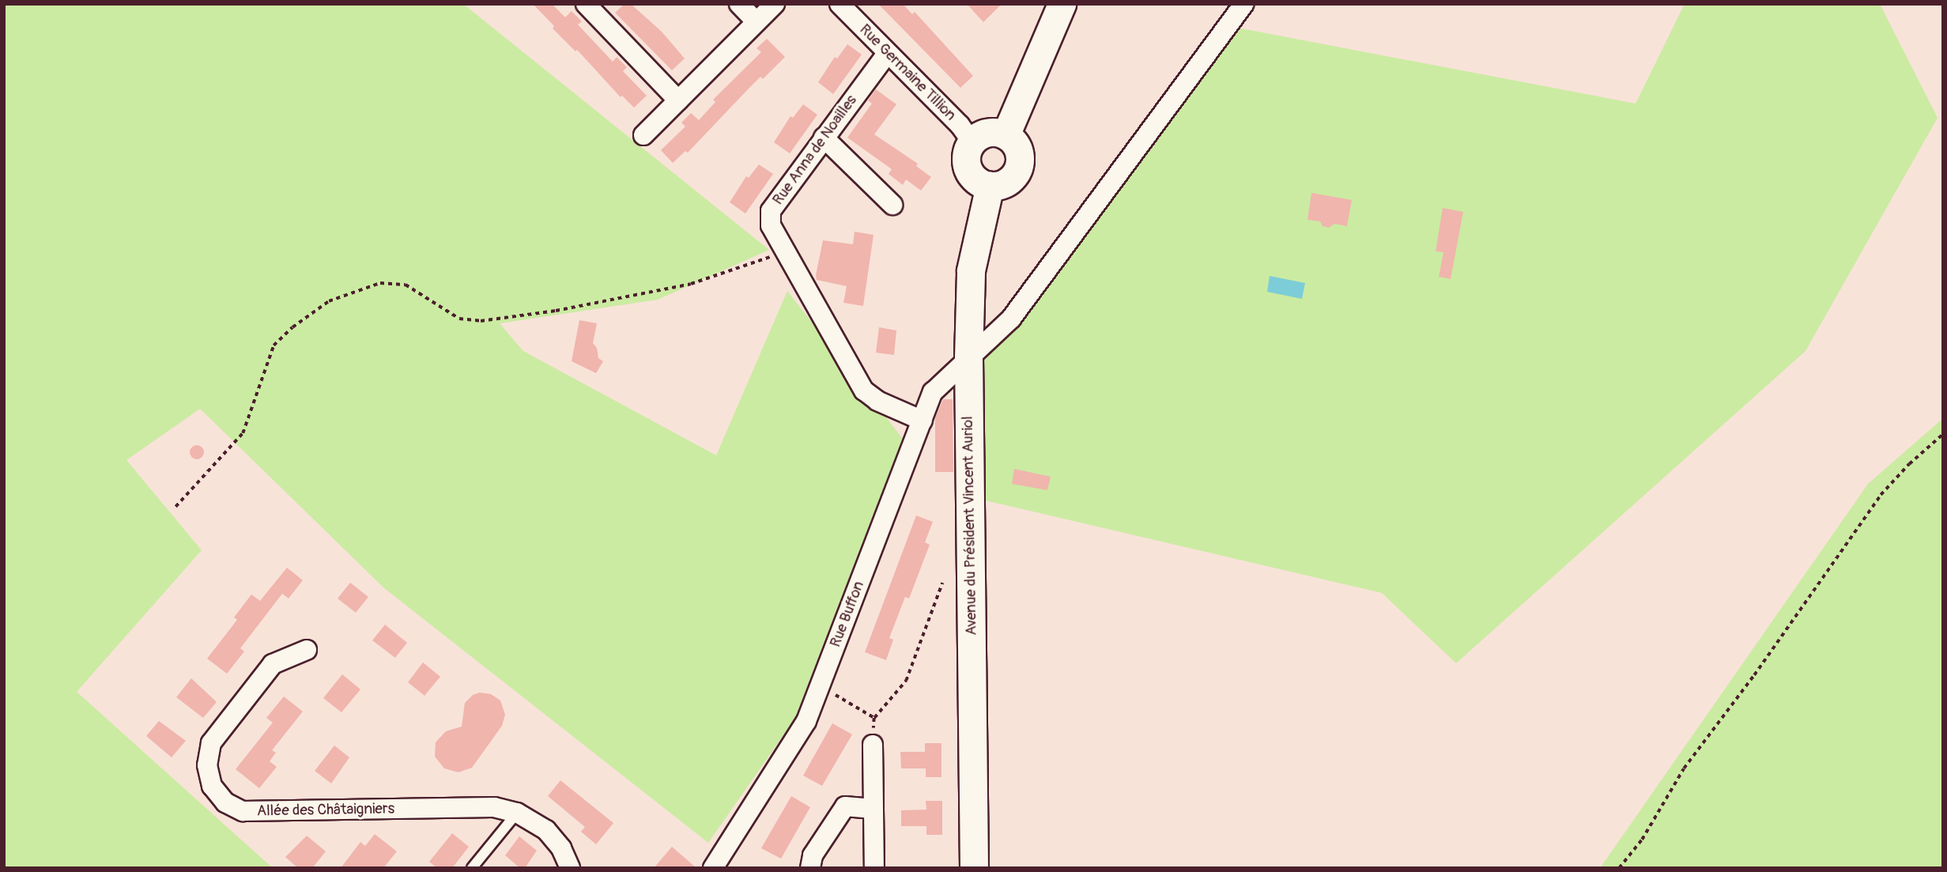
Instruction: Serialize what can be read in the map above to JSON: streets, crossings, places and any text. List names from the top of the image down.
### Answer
{
  "streets": {
    "main road": ["Avenue du Président Vincent Auriol"],
    "street": [
      "Rue Germaine Tillion",
      "Rue Anna de Noailles",
      "Rue Buffon",
      "Allée des Châtaigniers"
    ]
  },
  "crossings": [
    ["Rue Germaine Tillion", "Rue Anna de Noailles"],
    ["Rue Germaine Tillion", "Avenue du Président Vincent Auriol"],
    ["Rue Anna de Noailles", "Rue Buffon"],
    ["Avenue du Président Vincent Auriol", "Rue Buffon"]
  ]
}
